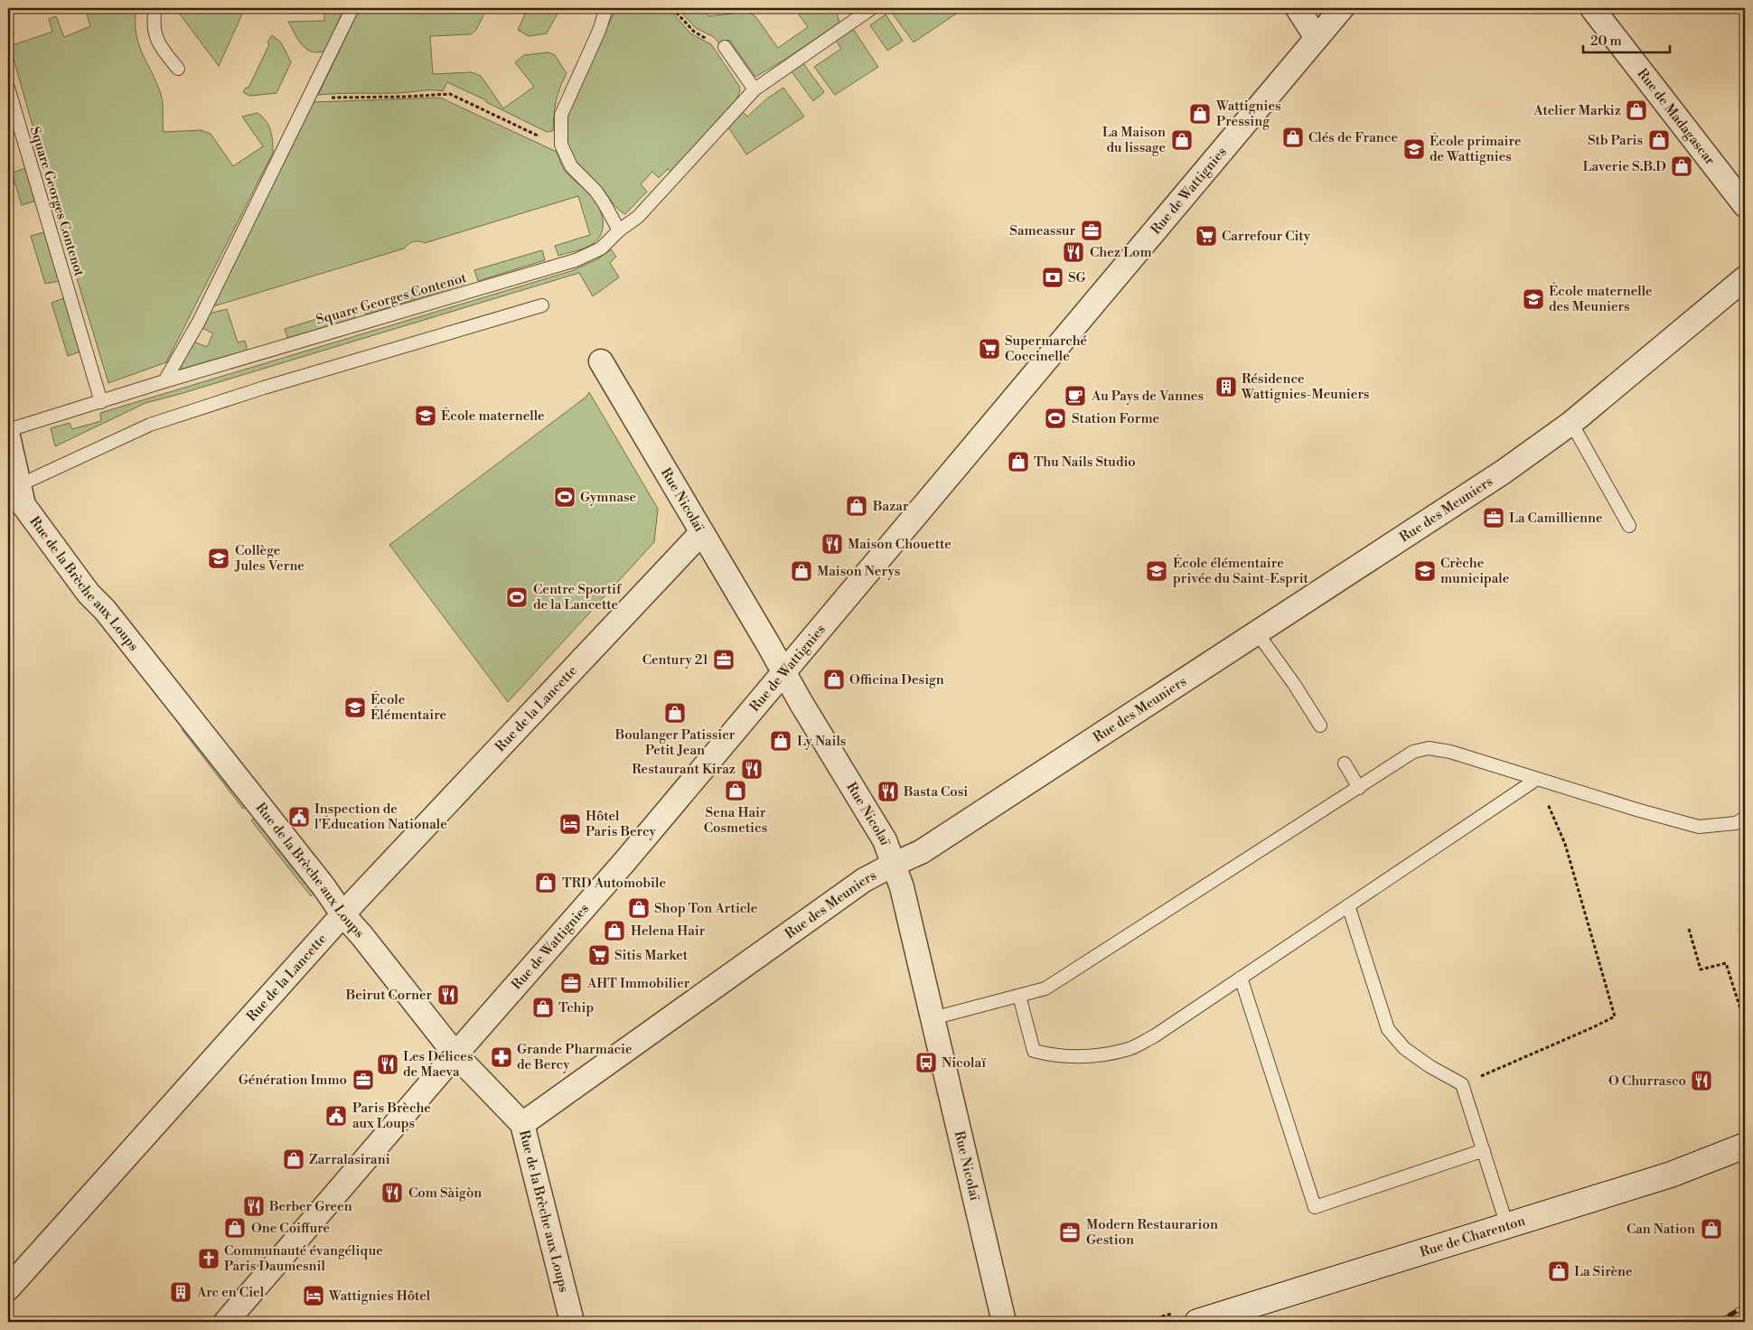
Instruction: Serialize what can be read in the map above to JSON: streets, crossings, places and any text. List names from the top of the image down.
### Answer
{
  "streets": {
    "main road": ["Rue de Charenton"],
    "street": [
      "Rue de Madagascar",
      "Rue de Wattignies",
      "Rue Nicolaï",
      "Rue des Meuniers",
      "Rue de la Brèche aux Loups",
      "Rue de la Lancette"
    ],
    "lane": ["Square Georges Contenot"]
  },
  "crossings": [
    ["Rue de Wattignies", "Rue Nicolaï"],
    ["Rue de Wattignies", "Rue de la Brèche aux Loups"],
    ["Rue Nicolaï", "Rue des Meuniers"],
    ["Rue Nicolaï", "Rue de la Lancette"],
    ["Rue des Meuniers", "Rue de la Brèche aux Loups"],
    ["Rue de la Brèche aux Loups", "Rue de la Lancette"]
  ],
  "places": {
    "shop": [
      "Atelier Markiz",
      "Wattignies Pressing",
      "Clés de France",
      "La Maison du lissage",
      "Stb Paris",
      "Laverie S.B.D",
      "Thu Nails Studio",
      "Bazar",
      "Maison Nerys",
      "Officina Design",
      "Boulanger Patissier Petit Jean",
      "Ly Nails",
      "Sena Hair Cosmetics",
      "TRD Automobile",
      "Shop Ton Article",
      "Helena Hair",
      "Tchip",
      "Zarralasirani",
      "One Coiffure",
      "Can Nation",
      "La Sirène"
    ],
    "school or university": [
      "École primaire de Wattignies",
      "École maternelle des Meuniers",
      "École maternelle",
      "Collège Jules Verne",
      "École élémentaire privée du Saint-Esprit",
      "Crèche municipale",
      "École Élémentaire"
    ],
    "office": [
      "Sameassur",
      "La Camillienne",
      "Century 21",
      "AHT Immobilier",
      "Génération Immo",
      "Modern Restaurarion Gestion"
    ],
    "supermarket": ["Carrefour City", "Supermarché Coccinelle", "Sitis Market"],
    "restaurant": [
      "Chez Lom",
      "Maison Chouette",
      "Restaurant Kiraz",
      "Basta Cosi",
      "Beirut Corner",
      "Les Délices de Maeva",
      "O Churrasco",
      "Com Sàigòn",
      "Berber Green"
    ],
    "bank": ["SG"],
    "building": ["Résidence Wattignies-Meuniers", "Arc en Ciel"],
    "cafe": ["Au Pays de Vannes"],
    "sports": ["Station Forme", "Gymnase", "Centre Sportif de la Lancette"],
    "public building": ["Inspection de l'Éducation Nationale", "Paris Brèche aux Loups"],
    "hotel": ["Hôtel Paris Bercy", "Wattignies Hôtel"],
    "pharmacy": ["Grande Pharmacie de Bercy"],
    "bus stop": ["Nicolaï"],
    "church": ["Communauté évangélique Paris Daumesnil"]
  },
  "scale_bar": "20 m"
}
